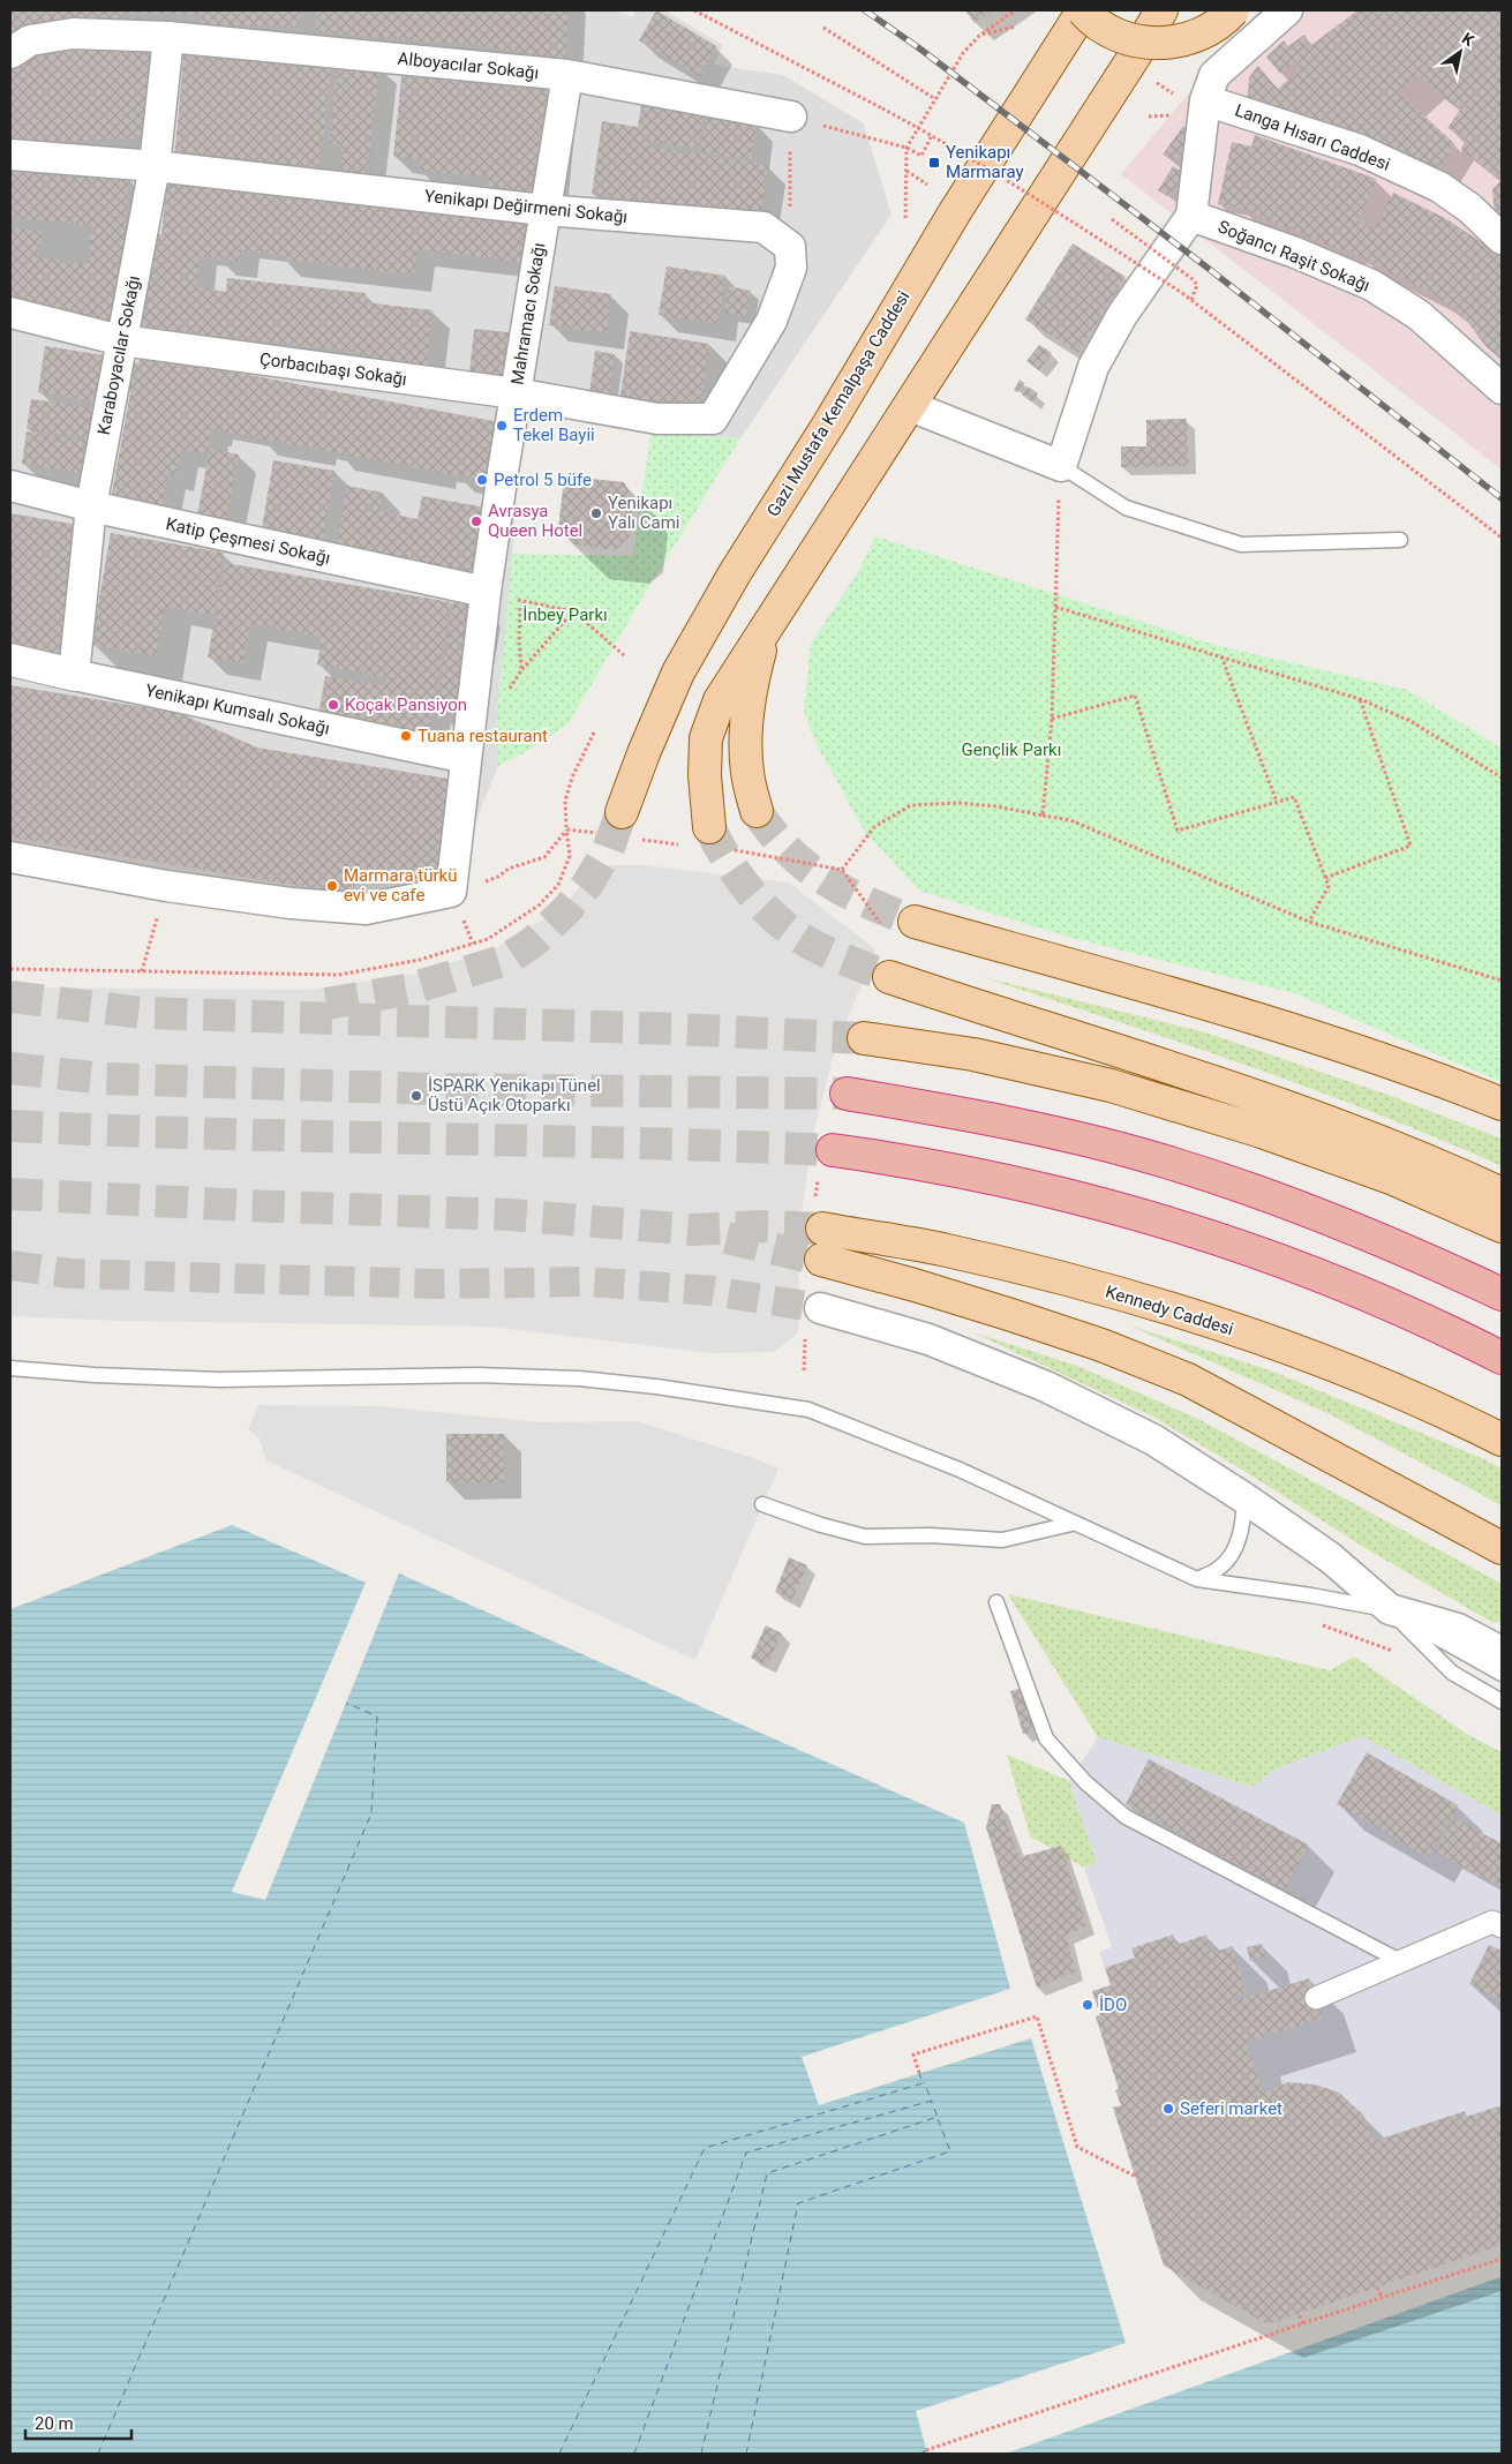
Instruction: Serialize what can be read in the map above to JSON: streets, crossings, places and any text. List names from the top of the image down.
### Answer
{
  "streets": {
    "main road": ["Gazi Mustafa Kemalpaşa Caddesi", "Kennedy Caddesi"],
    "street": [
      "Alboyacılar Sokağı",
      "Langa Hısarı Caddesi",
      "Yenikapı Değirmeni Sokağı",
      "Soğancı Raşit Sokağı",
      "Mahramacı Sokağı",
      "Karaboyacılar Sokağı",
      "Çorbacıbaşı Sokağı",
      "Katip Çeşmesi Sokağı",
      "Yenikapı Kumsalı Sokağı"
    ]
  },
  "crossings": [
    ["Alboyacılar Sokağı", "Mahramacı Sokağı"],
    ["Alboyacılar Sokağı", "Karaboyacılar Sokağı"],
    ["Yenikapı Değirmeni Sokağı", "Mahramacı Sokağı"],
    ["Yenikapı Değirmeni Sokağı", "Karaboyacılar Sokağı"],
    ["Yenikapı Değirmeni Sokağı", "Çorbacıbaşı Sokağı"],
    ["Mahramacı Sokağı", "Çorbacıbaşı Sokağı"],
    ["Mahramacı Sokağı", "Katip Çeşmesi Sokağı"],
    ["Mahramacı Sokağı", "Yenikapı Kumsalı Sokağı"],
    ["Karaboyacılar Sokağı", "Çorbacıbaşı Sokağı"],
    ["Karaboyacılar Sokağı", "Katip Çeşmesi Sokağı"],
    ["Karaboyacılar Sokağı", "Yenikapı Kumsalı Sokağı"]
  ],
  "parks": ["İnbey Parkı", "Gençlik Parkı"],
  "places": {
    "transit": ["Yenikapı Marmaray"],
    "other": [
      "Erdem Tekel Bayii",
      "Petrol 5 büfe",
      "Yenikapı Yalı Cami",
      "Avrasya Queen Hotel",
      "Koçak Pansiyon",
      "Tuana restaurant",
      "Marmara türkü evi ve cafe",
      "İSPARK Yenikapı Tünel Üstü Açık Otoparkı",
      "İDO",
      "Seferi market"
    ]
  },
  "scale_bar": "20 m",
  "north": "top right"
}
